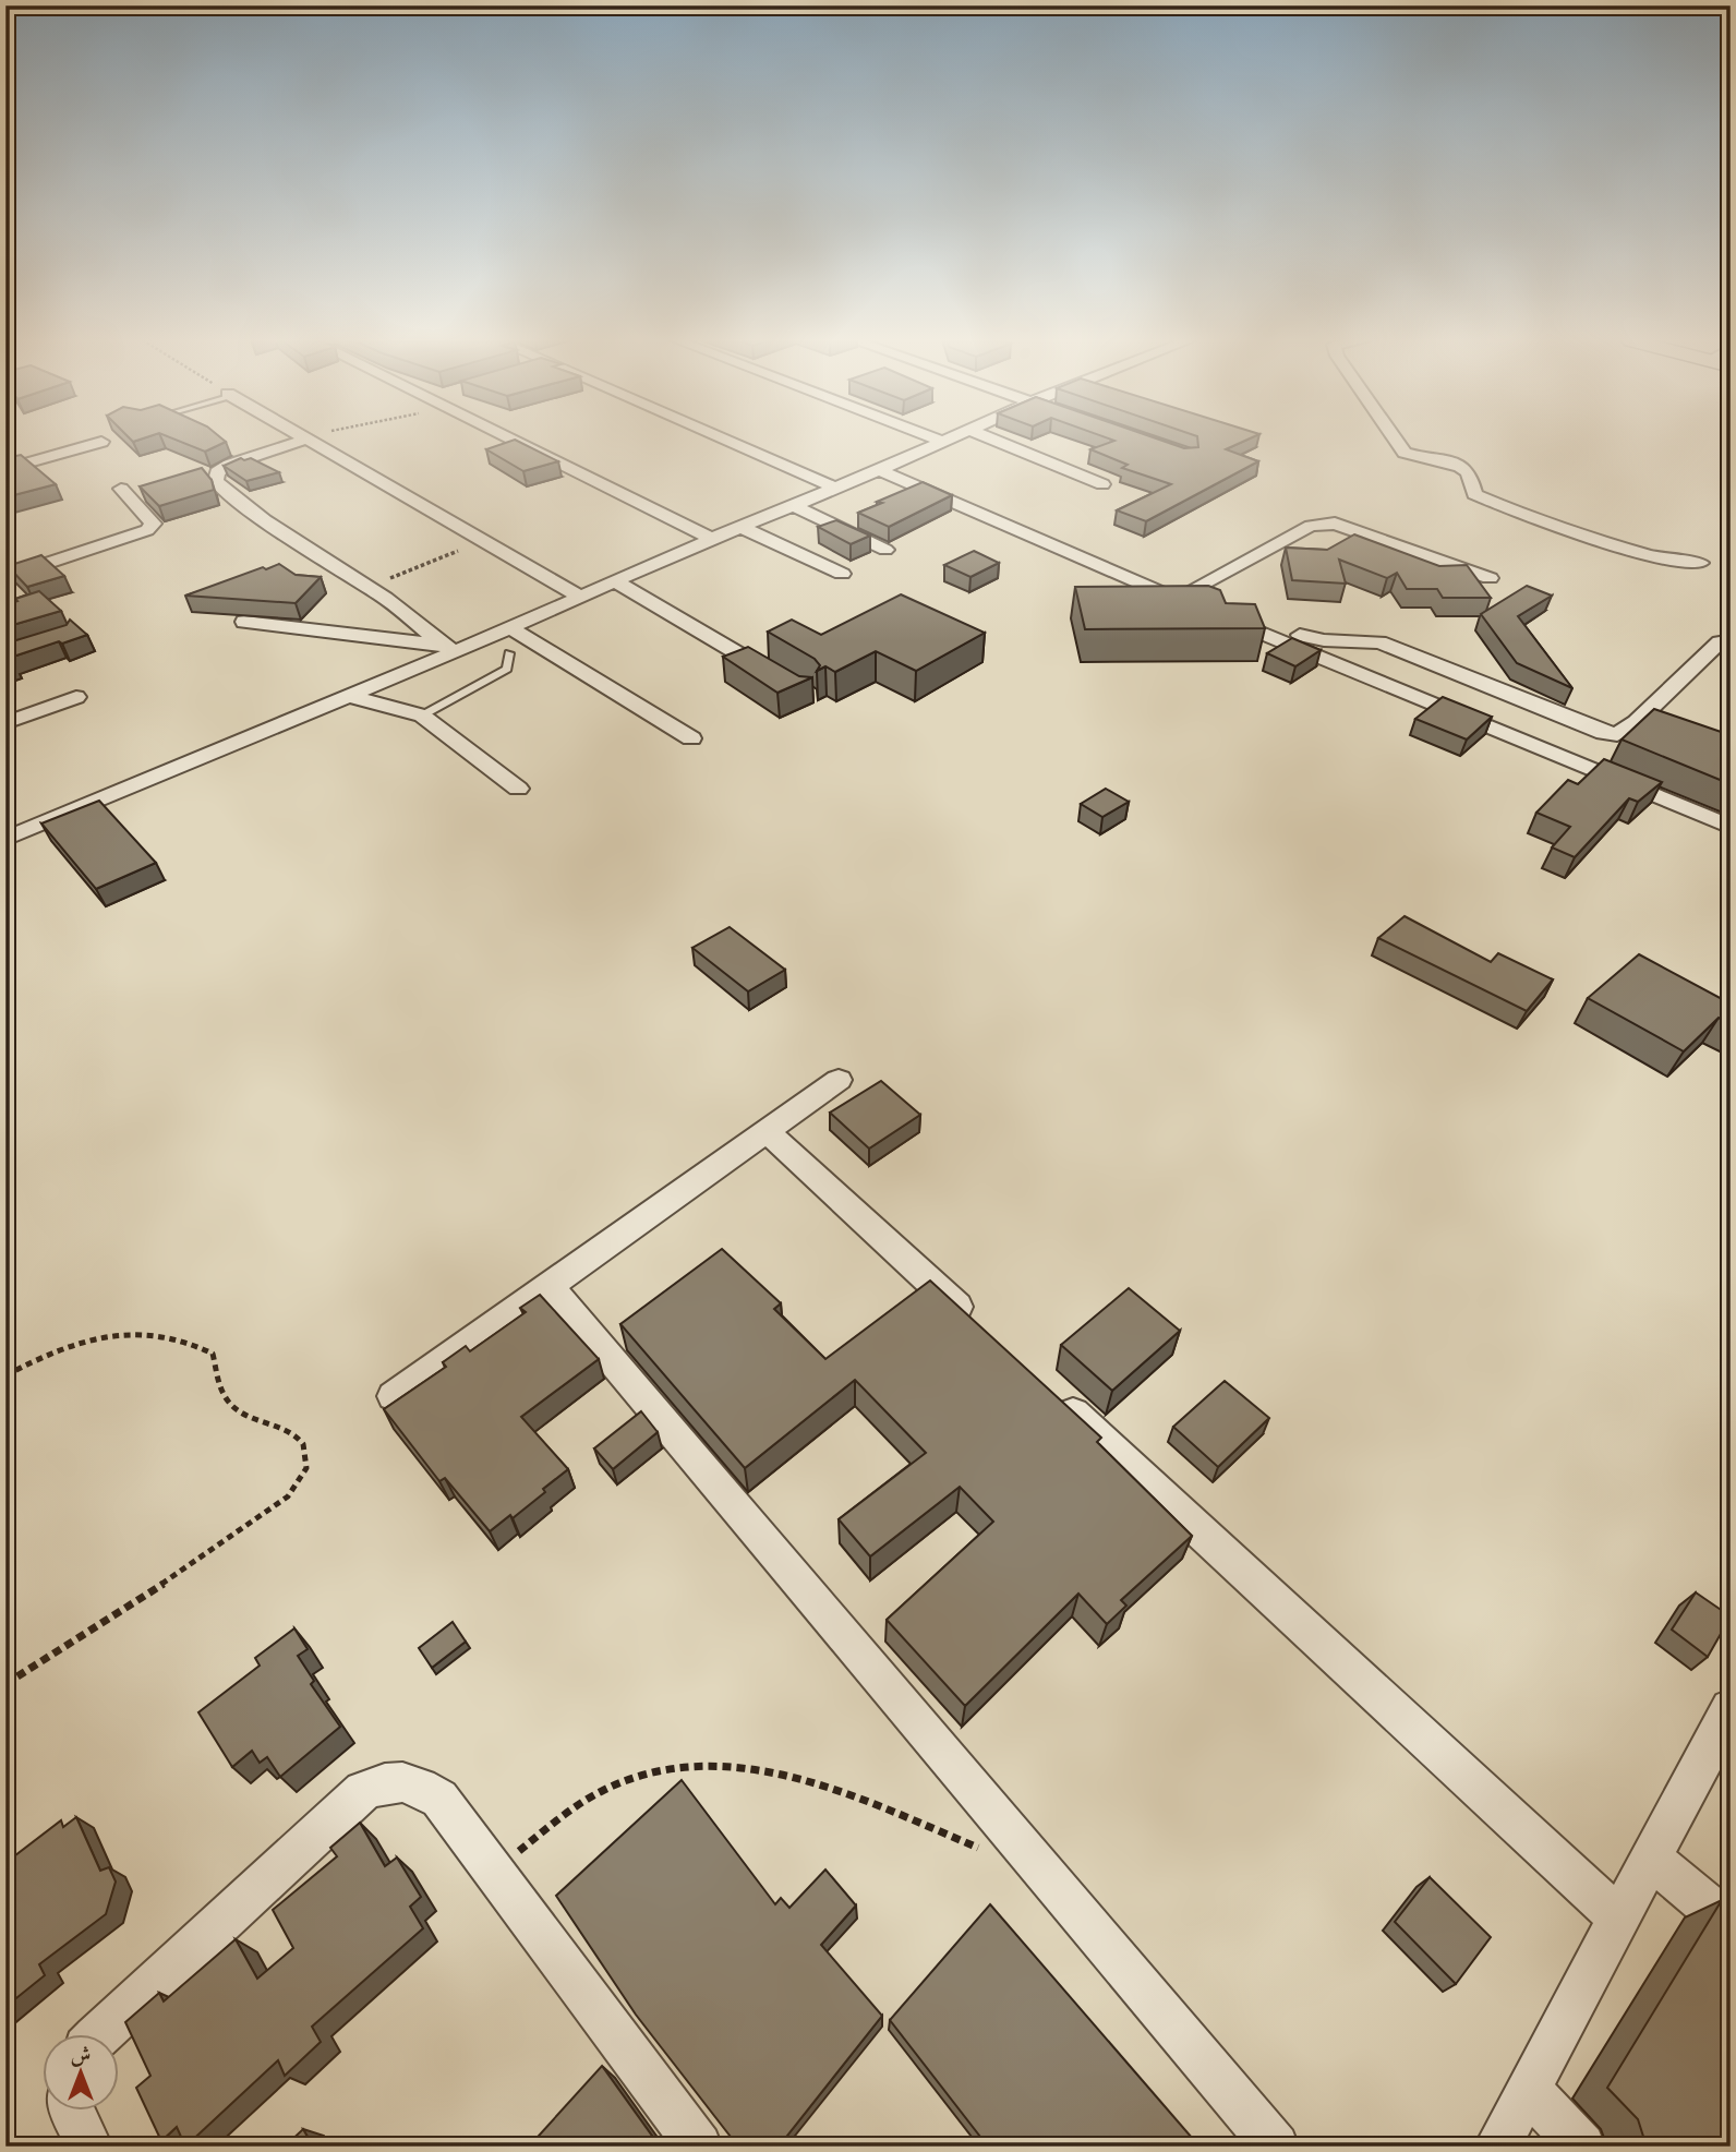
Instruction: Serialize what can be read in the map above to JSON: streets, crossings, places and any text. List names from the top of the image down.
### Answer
{
  "north": "top"
}
